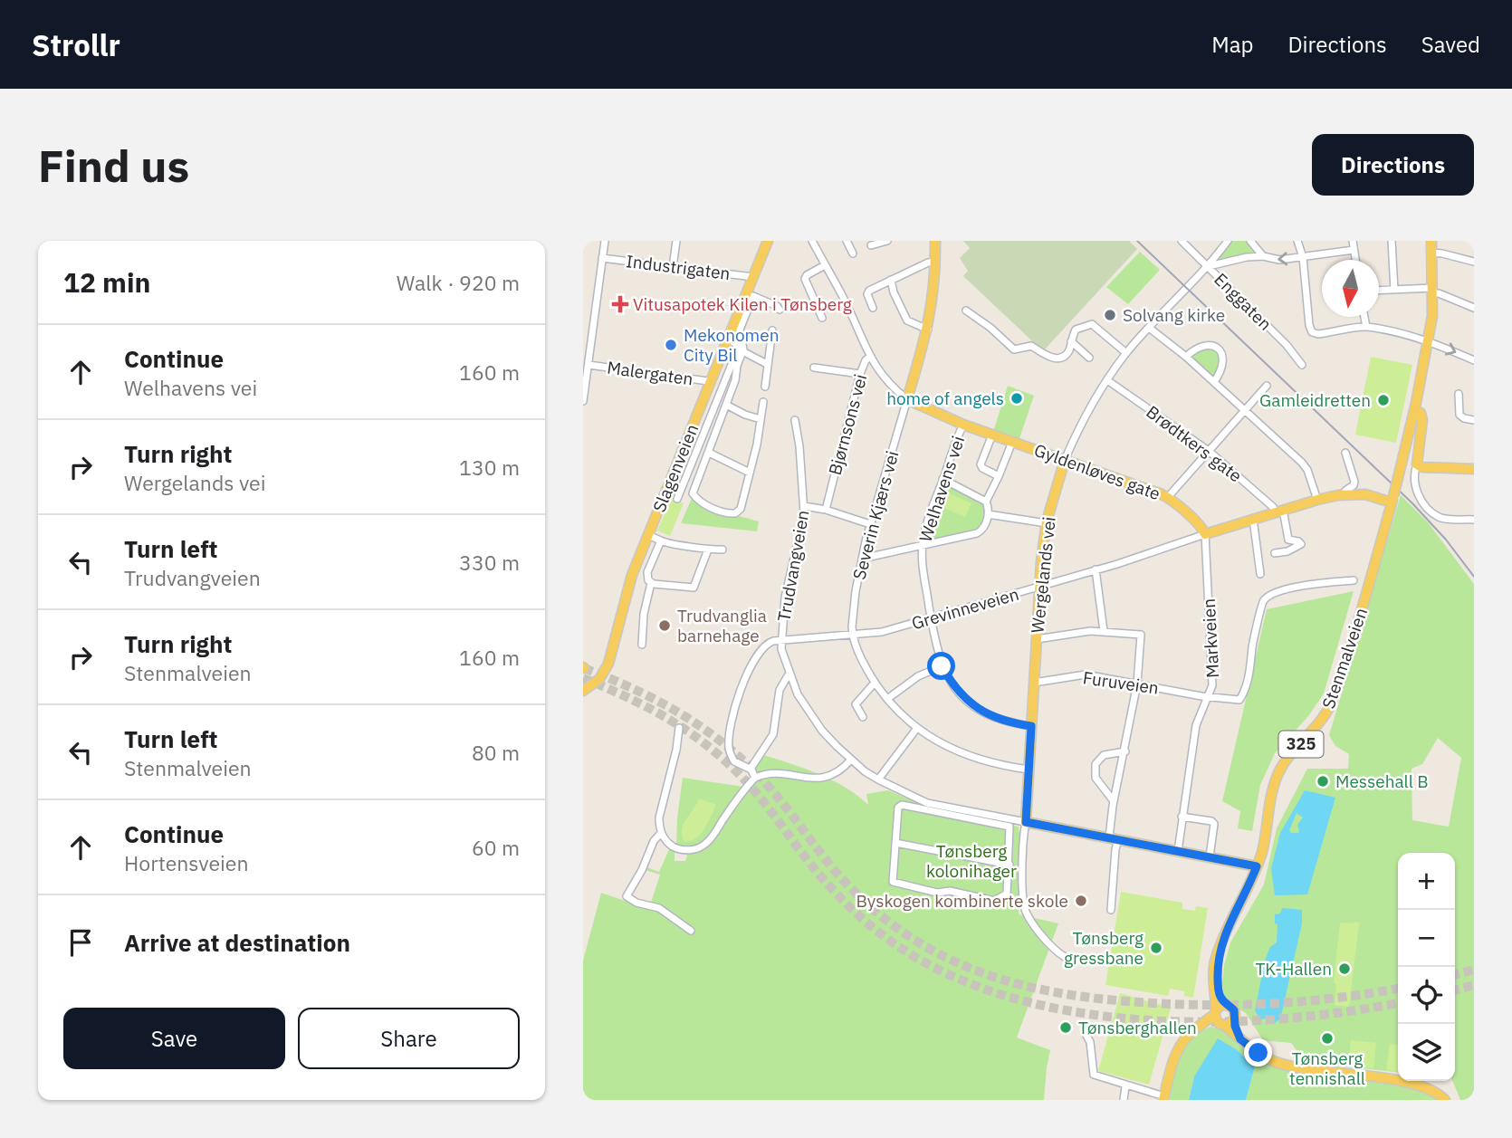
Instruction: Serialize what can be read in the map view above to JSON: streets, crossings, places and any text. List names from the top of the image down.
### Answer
{
  "streets": {
    "main road": [
      "Slagenveien",
      "Gyldenløves gate",
      "Severin Kjærs vei",
      "Trudvangveien",
      "Wergelands vei",
      "Grevinneveien",
      "Stenmalveien",
      "325"
    ],
    "street": [
      "Industrigaten",
      "Enggaten",
      "Malergaten",
      "Bjørnsons vei",
      "Brødtkers gate",
      "Welhavens vei",
      "Markveien",
      "Furuveien"
    ]
  },
  "crossings": [
    ["Industrigaten", "Slagenveien"],
    ["Enggaten", "Wergelands vei"],
    ["Malergaten", "Slagenveien"],
    ["Bjørnsons vei", "Gyldenløves gate"],
    ["Brødtkers gate", "Wergelands vei"],
    ["Brødtkers gate", "Grevinneveien"],
    ["Gyldenløves gate", "Welhavens vei"],
    ["Gyldenløves gate", "Severin Kjærs vei"],
    ["Gyldenløves gate", "Wergelands vei"],
    ["Gyldenløves gate", "Grevinneveien"],
    ["Gyldenløves gate", "Markveien"],
    ["Welhavens vei", "Wergelands vei"],
    ["Welhavens vei", "Grevinneveien"],
    ["Severin Kjærs vei", "Wergelands vei"],
    ["Severin Kjærs vei", "Grevinneveien"],
    ["Trudvangveien", "Wergelands vei"],
    ["Trudvangveien", "Grevinneveien"],
    ["Trudvangveien", "Markveien"],
    ["Trudvangveien", "Stenmalveien"],
    ["Wergelands vei", "Grevinneveien"],
    ["Wergelands vei", "Furuveien"],
    ["Grevinneveien", "Markveien"],
    ["Grevinneveien", "Stenmalveien"],
    ["Grevinneveien", "325"],
    ["Markveien", "Furuveien"],
    ["Stenmalveien", "325"]
  ],
  "parks": ["Tønsberg kolonihager"],
  "places": {
    "health": ["Vitusapotek Kilen i Tønsberg"],
    "other": [
      "Solvang kirke",
      "Mekonomen City Bil",
      "home of angels",
      "Gamleidretten",
      "Trudvanglia barnehage",
      "Messehall B",
      "Byskogen kombinerte skole",
      "Tønsberg gressbane",
      "TK-Hallen",
      "Tønsberghallen",
      "Tønsberg tennishall"
    ]
  },
  "north": "bottom",
  "page": {
    "header": "Strollr",
    "nav": ["Map", "Directions", "Saved"],
    "buttons": [
      "Directions",
      ["Save", "Share"]
    ],
    "title": "Find us",
    "heading": ["12 min", "Walk · 920 m"],
    "list": [
      ["Continue", "Welhavens vei", "160 m"],
      ["Turn right", "Wergelands vei", "130 m"],
      ["Turn left", "Trudvangveien", "330 m"],
      ["Turn right", "Stenmalveien", "160 m"],
      ["Turn left", "Stenmalveien", "80 m"],
      ["Continue", "Hortensveien", "60 m"],
      "Arrive at destination"
    ],
    "map_buttons": ["+", "−"]
  }
}
